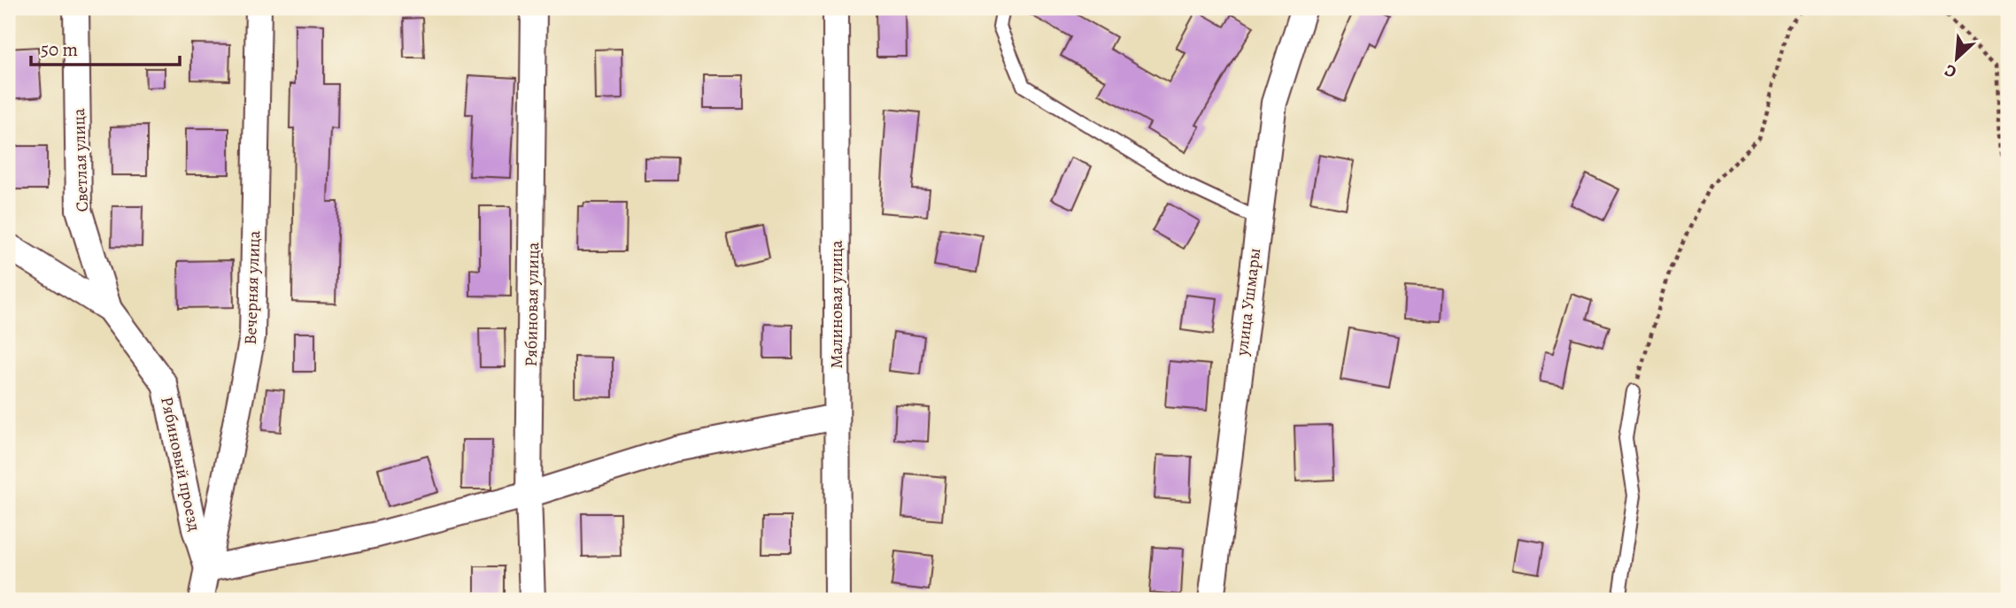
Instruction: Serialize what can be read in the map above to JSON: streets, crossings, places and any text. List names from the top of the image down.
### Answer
{
  "streets": {
    "street": [
      "Светлая улица",
      "Вечерняя улица",
      "улица Ушмары",
      "Рябиновая улица",
      "Малиновая улица",
      "Рябиновый проезд"
    ]
  },
  "crossings": [
    ["Светлая улица", "Рябиновый проезд"],
    ["Вечерняя улица", "Рябиновый проезд"]
  ],
  "scale_bar": "50 m",
  "north": "bottom left"
}
